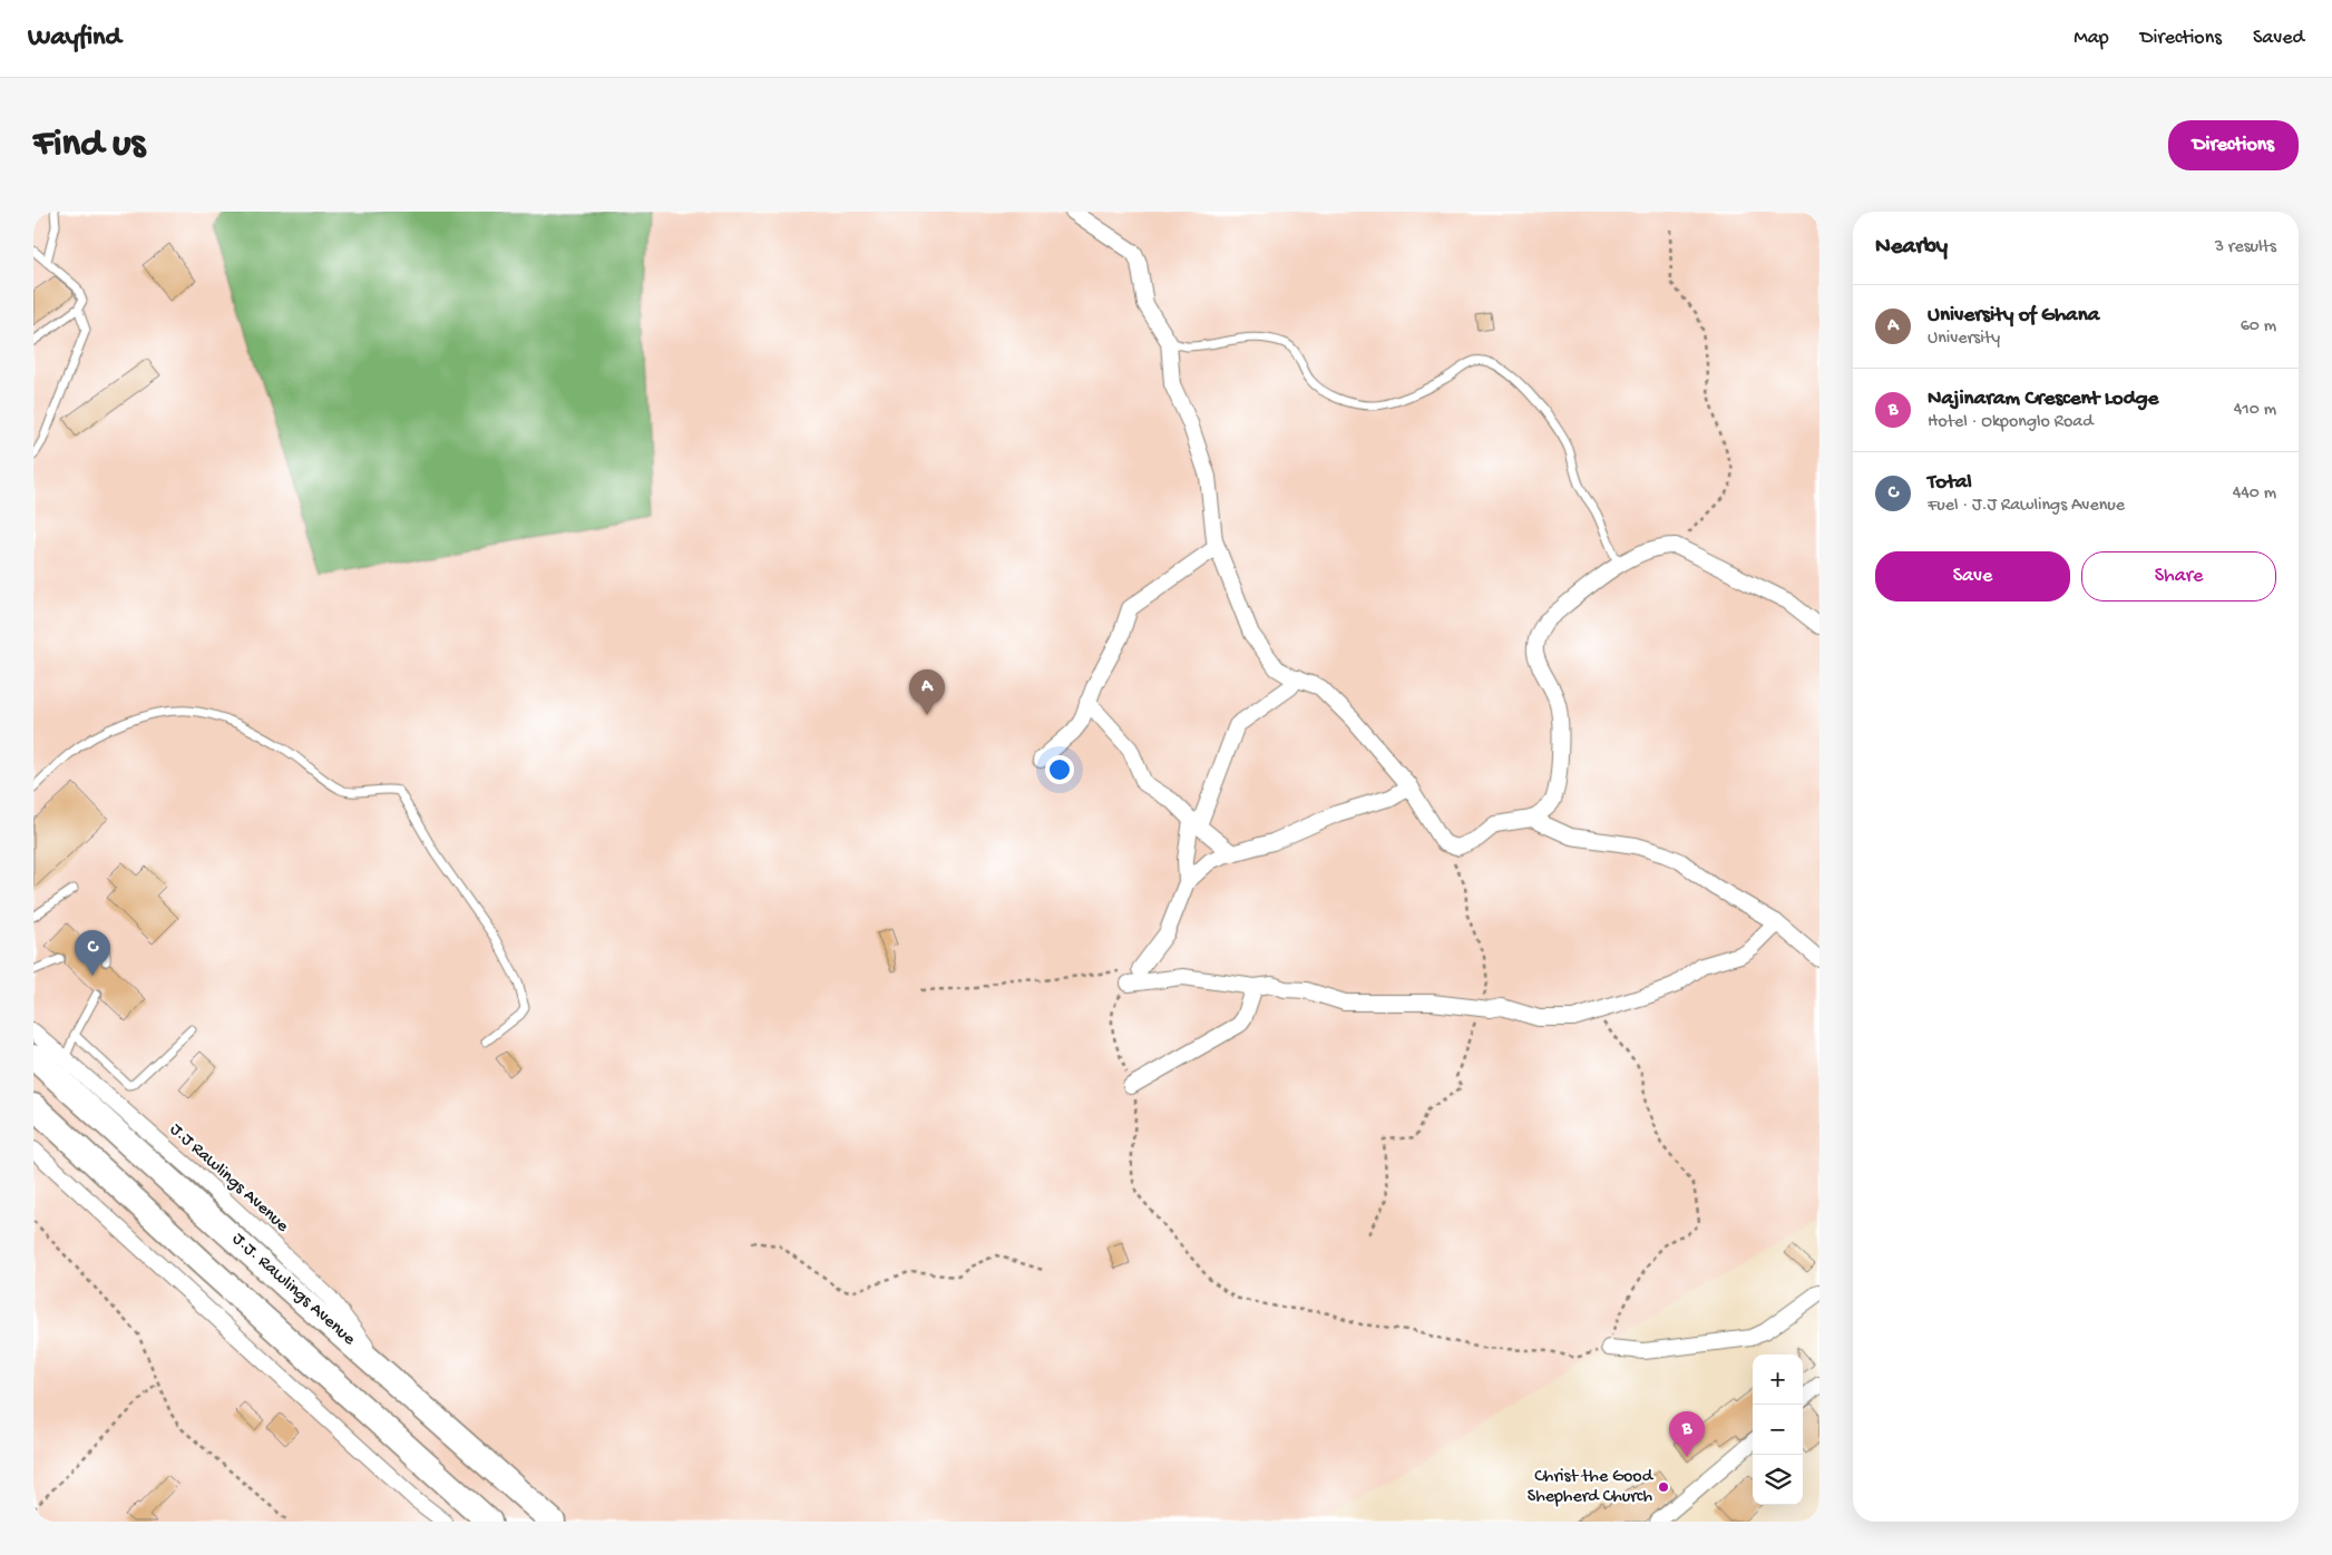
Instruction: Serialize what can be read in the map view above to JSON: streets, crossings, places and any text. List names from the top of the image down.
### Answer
{
  "streets": {
    "highway": ["J.J. Rawlings Avenue"],
    "street": ["J.J Rawlings Avenue"]
  },
  "crossings": [
    ["J.J Rawlings Avenue", "J.J. Rawlings Avenue"]
  ],
  "places": ["Christ the Good Shepherd Church"],
  "page": {
    "header": "Wayfind",
    "nav": ["Map", "Directions", "Saved"],
    "buttons": [
      "Directions",
      ["Save", "Share"]
    ],
    "title": "Find us",
    "heading": ["Nearby", "3 results"],
    "list": [
      {
        "mark": "A",
        "name": "University of Ghana",
        "note": "University",
        "value": "60 m"
      },
      {
        "mark": "B",
        "name": "Najinaram Crescent Lodge",
        "note": "Hotel · Okponglo Road",
        "value": "410 m"
      },
      {
        "mark": "C",
        "name": "Total",
        "note": "Fuel · J.J Rawlings Avenue",
        "value": "440 m"
      }
    ],
    "pins": ["A", "C", "B"],
    "map_buttons": ["+", "−"]
  }
}
